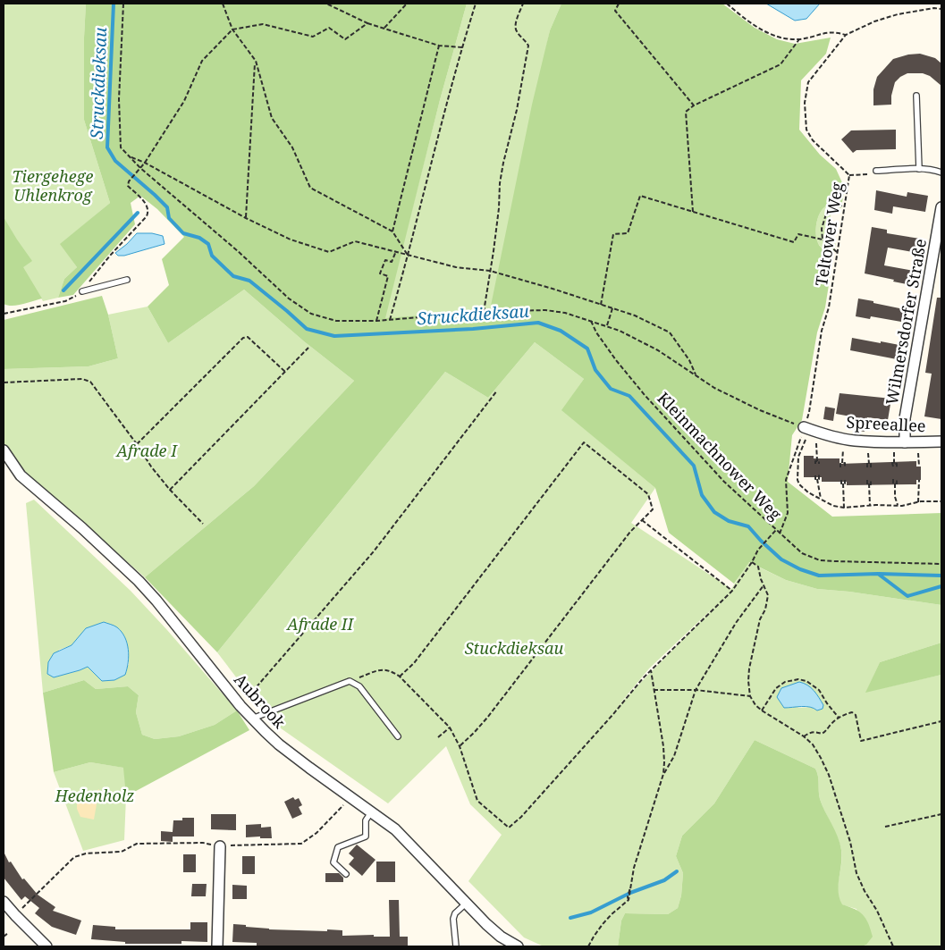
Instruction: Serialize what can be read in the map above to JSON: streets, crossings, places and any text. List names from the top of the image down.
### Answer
{
  "streets": {
    "street": ["Wilmersdorfer Straße", "Spreeallee", "Aubrook"],
    "path": ["Teltower Weg", "Kleinmachnower Weg"]
  },
  "crossings": [
    ["Teltower Weg", "Spreeallee"],
    ["Teltower Weg", "Kleinmachnower Weg"],
    ["Wilmersdorfer Straße", "Spreeallee"]
  ],
  "water": ["Struckdieksau"],
  "parks": [
    "Tiergehege Uhlenkrog",
    "Afrade I",
    "Afrade II",
    "Stuckdieksau",
    "Hedenholz"
  ]
}
